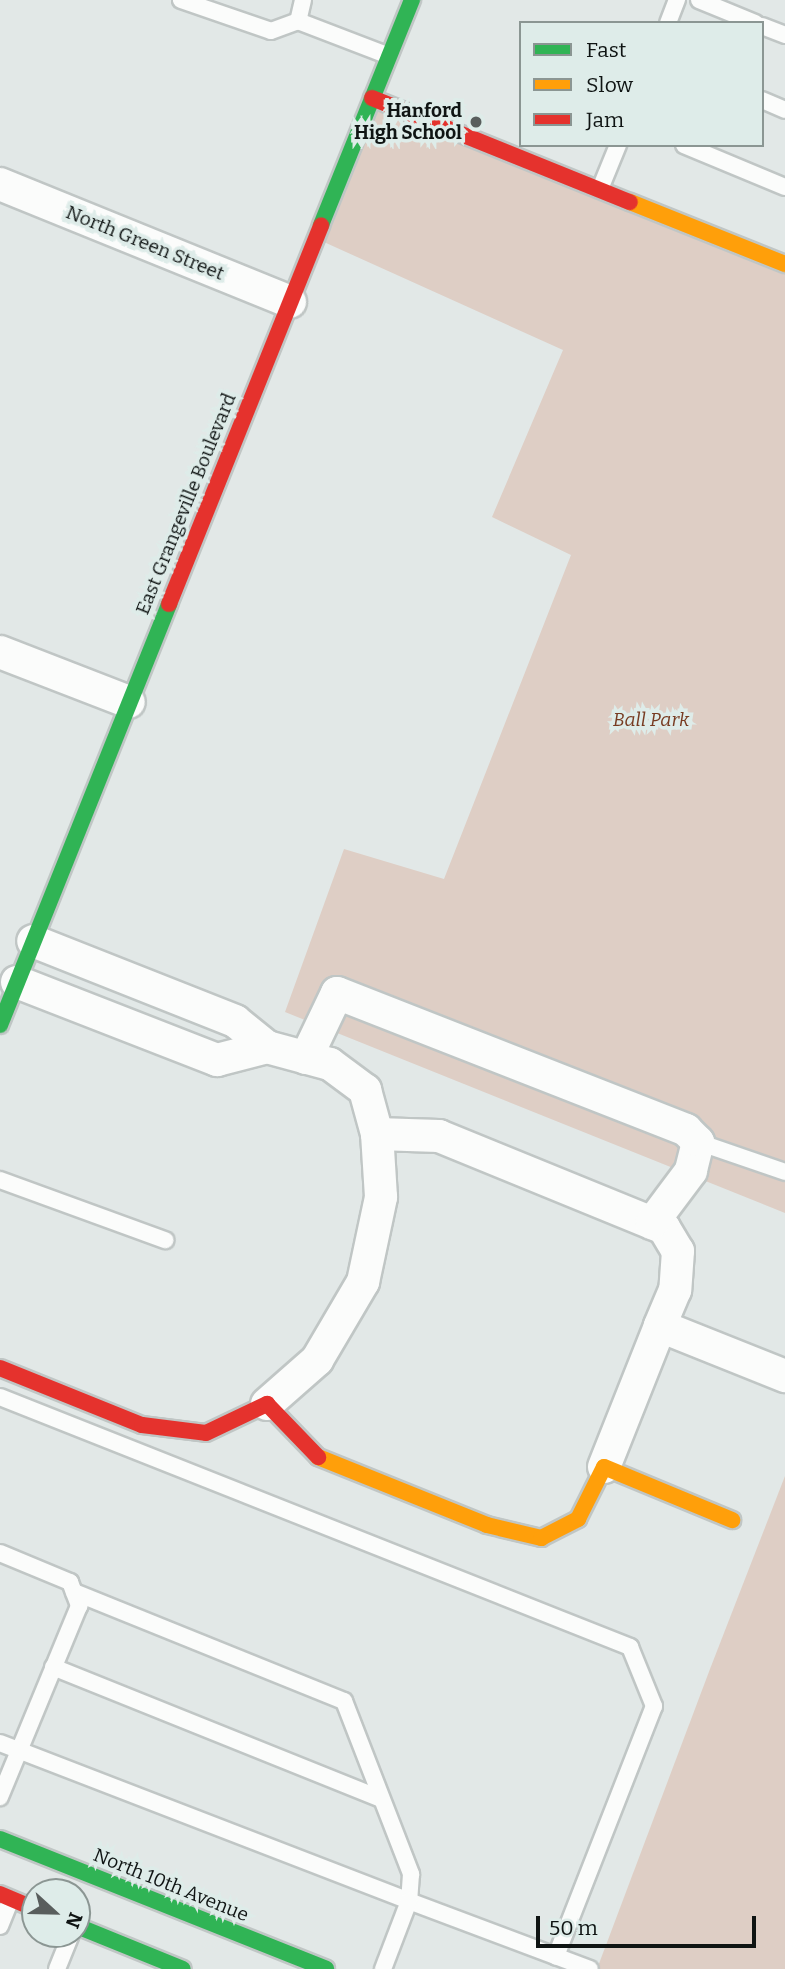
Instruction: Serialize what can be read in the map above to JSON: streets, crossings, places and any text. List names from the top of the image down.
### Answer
{
  "streets": {
    "main road": ["East Grangeville Boulevard", "North 10th Avenue"],
    "street": ["North Green Street"]
  },
  "crossings": [
    ["North Green Street", "East Grangeville Boulevard"]
  ],
  "parks": ["Ball Park"],
  "places": ["Hanford High School"],
  "legend": ["Fast", "Slow", "Jam"],
  "scale_bar": "50 m",
  "north": "right"
}
